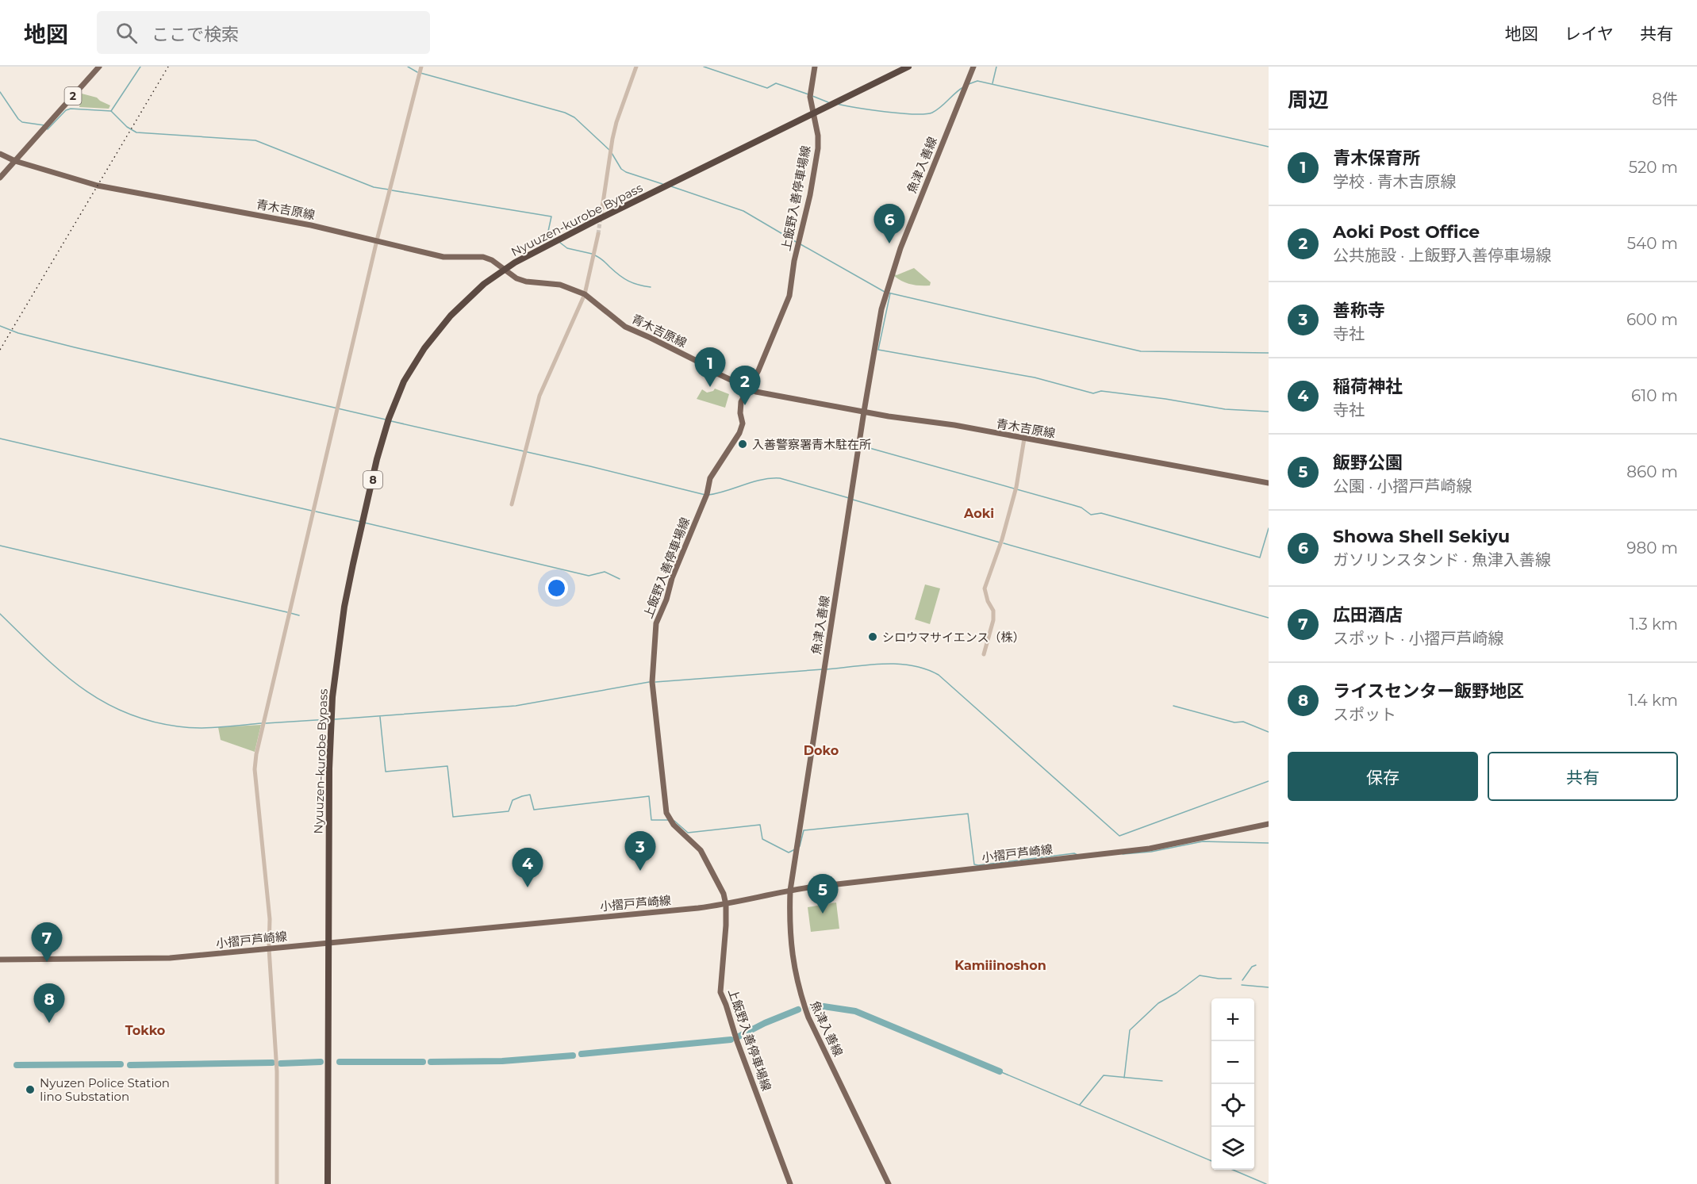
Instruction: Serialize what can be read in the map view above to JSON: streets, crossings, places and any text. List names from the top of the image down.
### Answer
{
  "streets": {
    "highway": ["Nyuuzen-kurobe Bypass", "8"],
    "main road": [
      "2",
      "魚津入善線",
      "上飯野入善停車場線",
      "青木吉原線",
      "小摺戸芦崎線"
    ]
  },
  "crossings": [
    ["2", "青木吉原線"],
    ["魚津入善線", "青木吉原線"],
    ["魚津入善線", "小摺戸芦崎線"],
    ["上飯野入善停車場線", "青木吉原線"],
    ["上飯野入善停車場線", "Nyuuzen-kurobe Bypass"],
    ["上飯野入善停車場線", "小摺戸芦崎線"],
    ["青木吉原線", "Nyuuzen-kurobe Bypass"],
    ["Nyuuzen-kurobe Bypass", "小摺戸芦崎線"]
  ],
  "districts": [
    "Aoki",
    "Doko",
    "Kamiiinoshon",
    "Tokko"
  ],
  "places": ["入善警察署青木駐在所", "シロウマサイエンス（株）", "Nyuzen Police Station Iino Substation"],
  "page": {
    "header": "地図",
    "search": "ここで検索",
    "nav": ["地図", "レイヤ", "共有"],
    "heading": ["周辺", "8件"],
    "list": [
      {
        "mark": "1",
        "name": "青木保育所",
        "note": "学校 · 青木吉原線",
        "value": "520 m"
      },
      {
        "mark": "2",
        "name": "Aoki Post Office",
        "note": "公共施設 · 上飯野入善停車場線",
        "value": "540 m"
      },
      {
        "mark": "3",
        "name": "善称寺",
        "note": "寺社",
        "value": "600 m"
      },
      {
        "mark": "4",
        "name": "稲荷神社",
        "note": "寺社",
        "value": "610 m"
      },
      {
        "mark": "5",
        "name": "飯野公園",
        "note": "公園 · 小摺戸芦崎線",
        "value": "860 m"
      },
      {
        "mark": "6",
        "name": "Showa Shell Sekiyu",
        "note": "ガソリンスタンド · 魚津入善線",
        "value": "980 m"
      },
      {
        "mark": "7",
        "name": "広田酒店",
        "note": "スポット · 小摺戸芦崎線",
        "value": "1.3 km"
      },
      {
        "mark": "8",
        "name": "ライスセンター飯野地区",
        "note": "スポット",
        "value": "1.4 km"
      }
    ],
    "pins": [
      "6",
      "1",
      "2",
      "3",
      "4",
      "5",
      "7",
      "8"
    ],
    "buttons": ["保存", "共有"],
    "map_buttons": ["+", "−"]
  }
}
